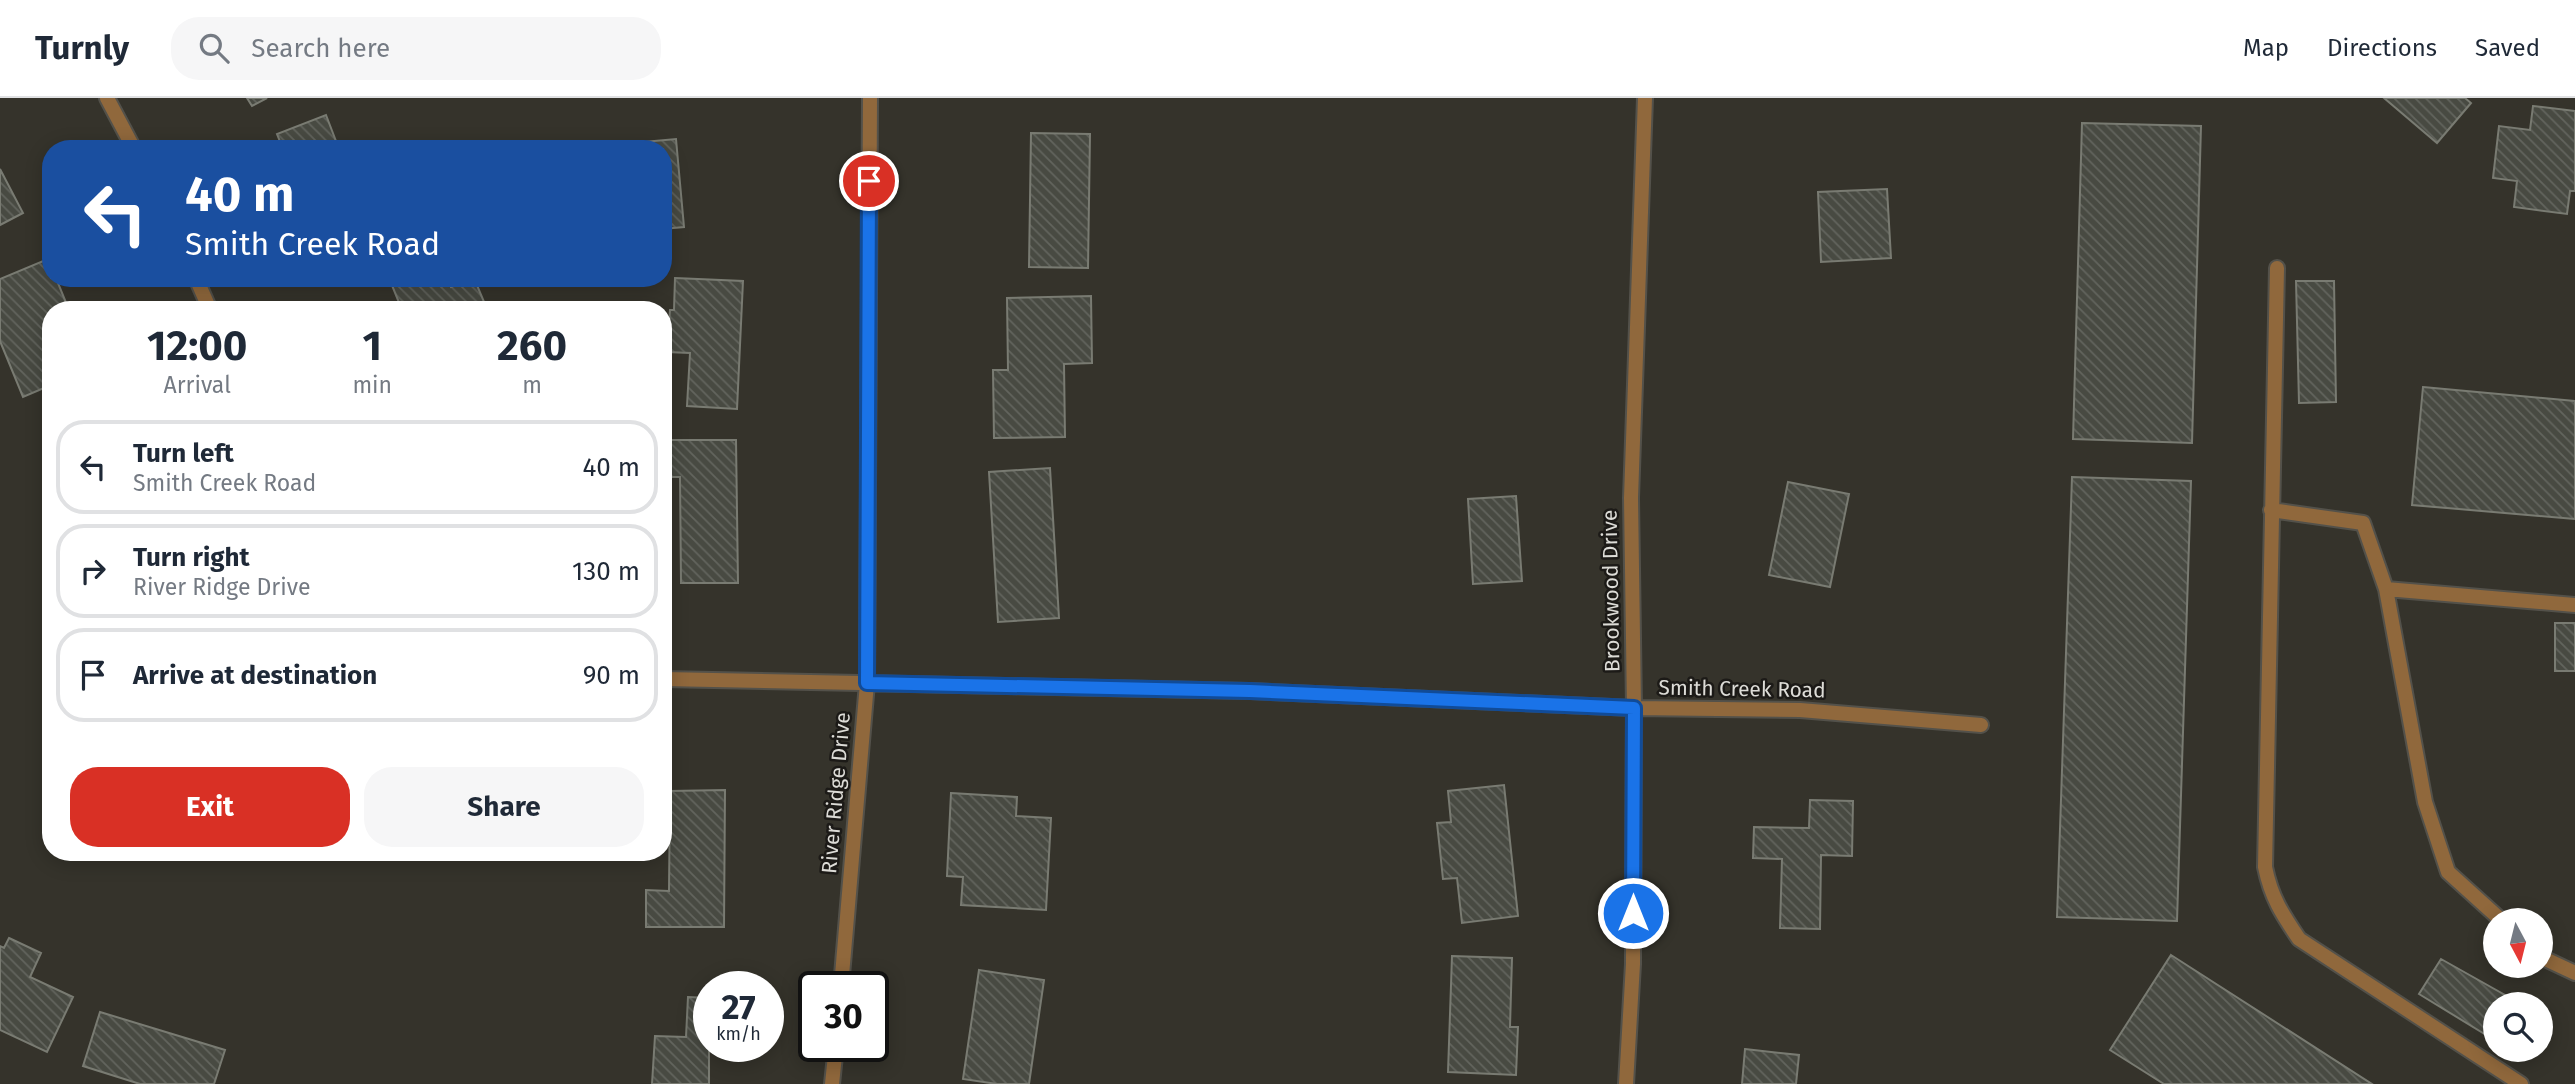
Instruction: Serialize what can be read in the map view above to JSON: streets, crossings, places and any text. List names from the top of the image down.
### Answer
{
  "streets": {
    "street": ["Brookwood Drive", "Smith Creek Road", "River Ridge Drive"]
  },
  "crossings": [
    ["Brookwood Drive", "Smith Creek Road"],
    ["Smith Creek Road", "River Ridge Drive"]
  ],
  "north": "bottom",
  "page": {
    "header": "Turnly",
    "search": "Search here",
    "nav": ["Map", "Directions", "Saved"],
    "turn": ["40 m", "Smith Creek Road"],
    "eta": [
      "12:00",
      "Arrival",
      "1",
      "min",
      "260",
      "m"
    ],
    "list": [
      {
        "name": "Turn left",
        "note": "Smith Creek Road",
        "value": "40 m"
      },
      {
        "name": "Turn right",
        "note": "River Ridge Drive",
        "value": "130 m"
      },
      {
        "name": "Arrive at destination",
        "value": "90 m"
      }
    ],
    "buttons": ["Exit", "Share"],
    "speed": "27 km/h",
    "limit": "30"
  }
}
